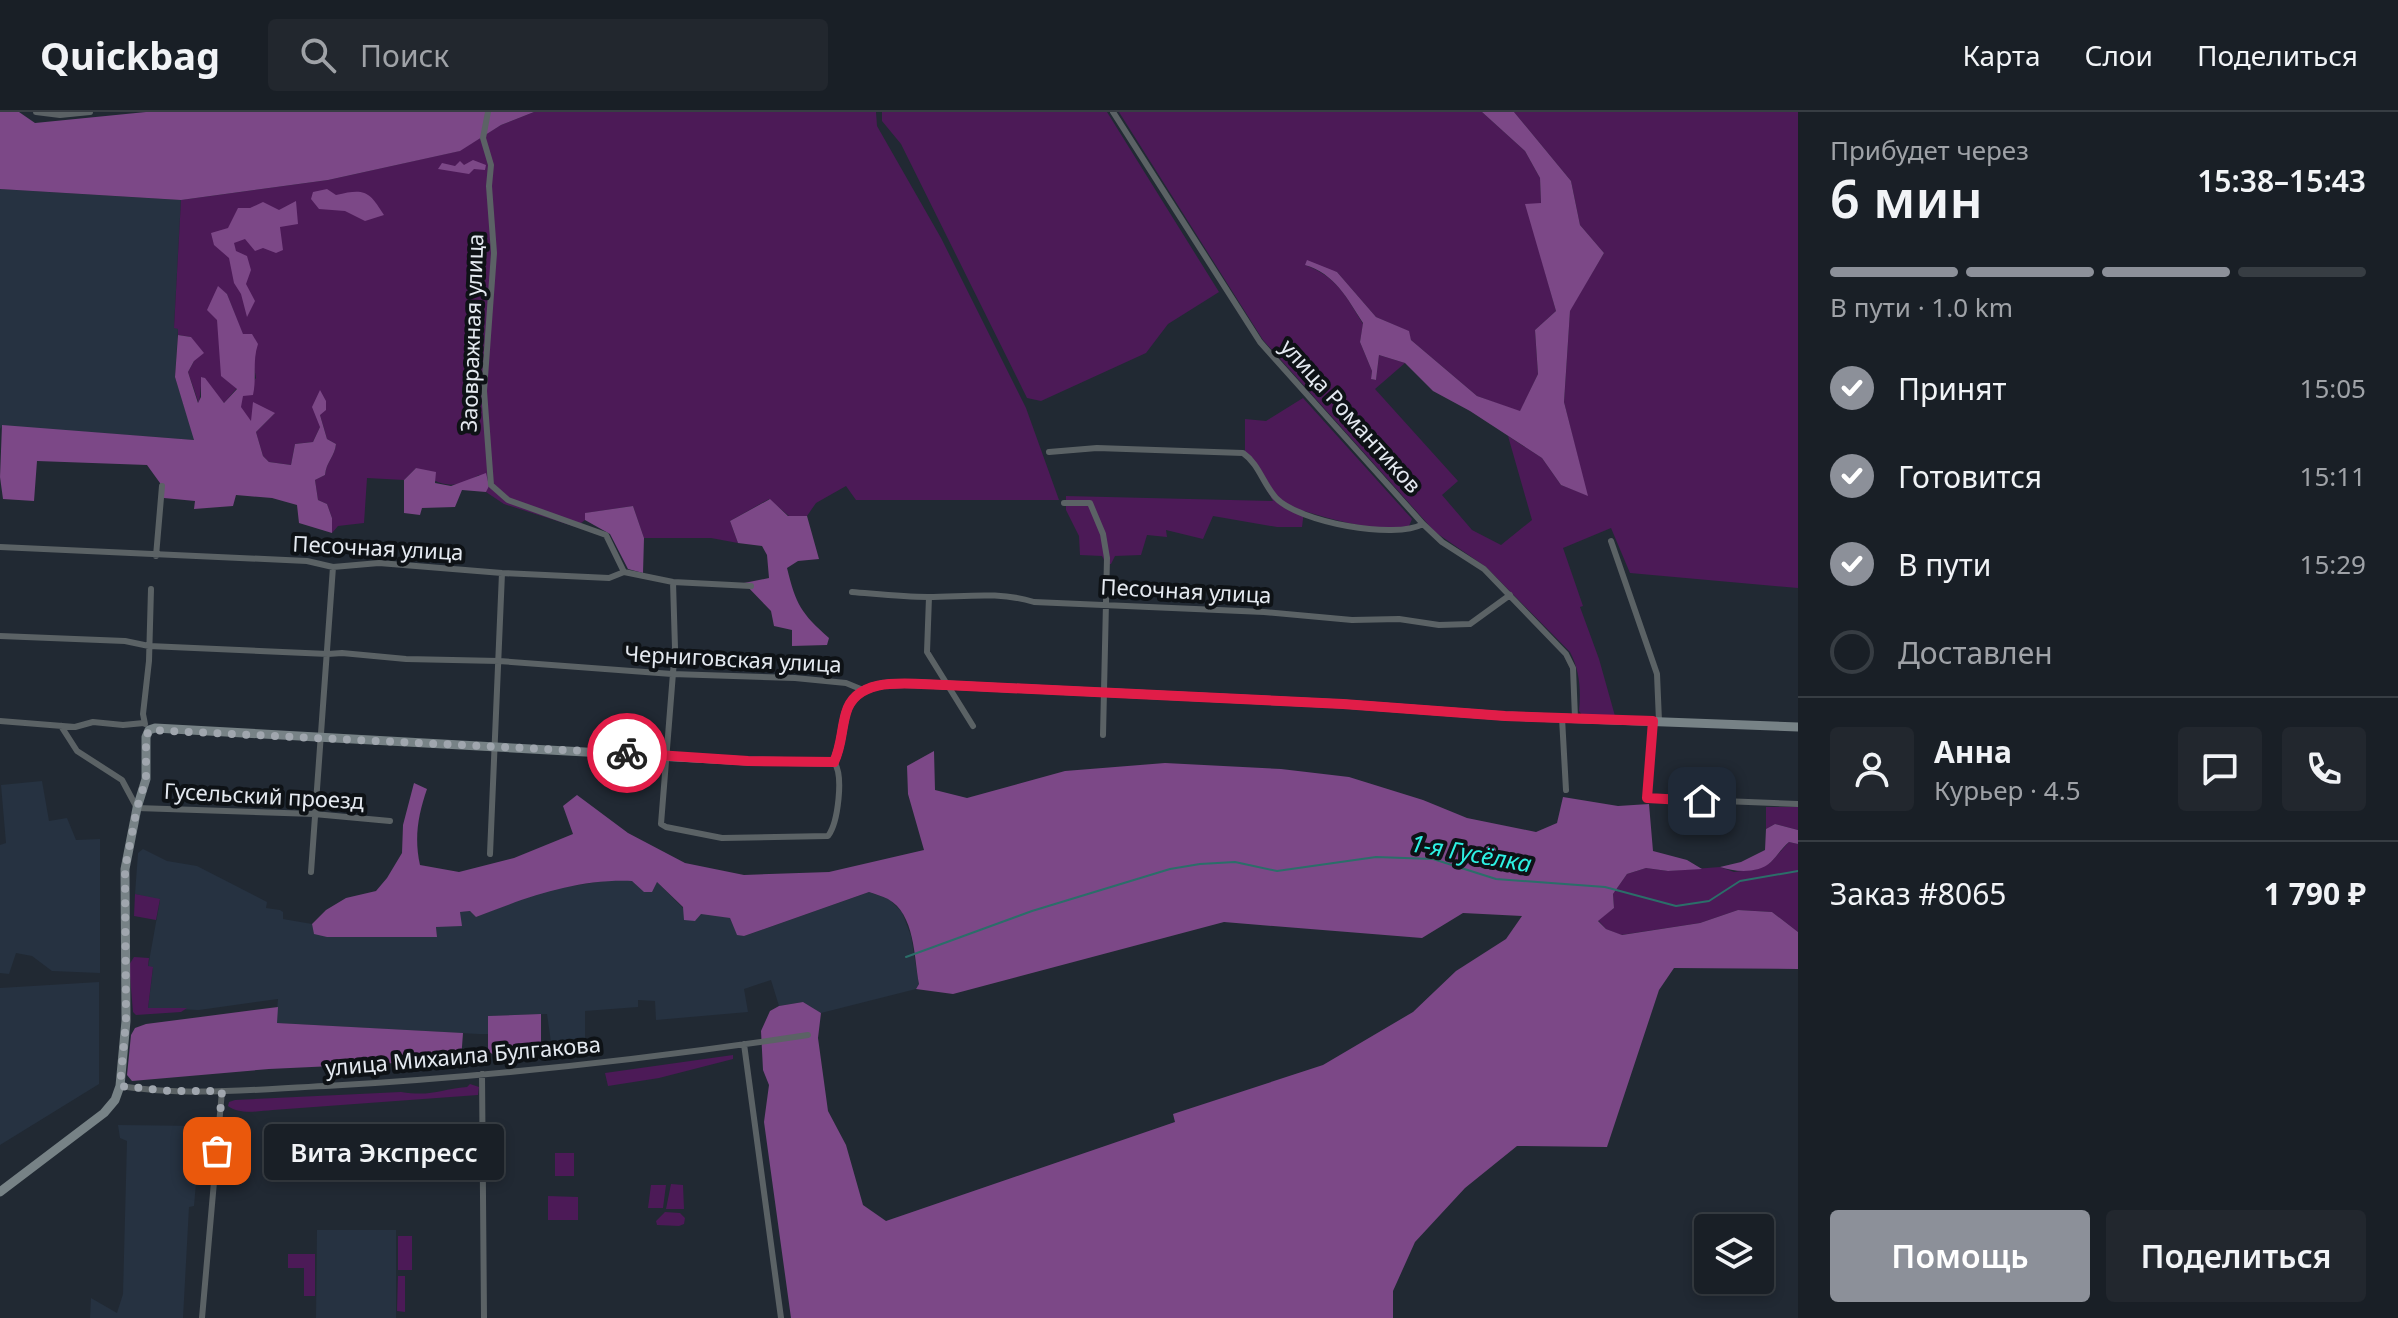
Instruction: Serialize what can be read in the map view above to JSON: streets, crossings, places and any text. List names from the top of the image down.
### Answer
{
  "streets": {
    "street": [
      "Заовражная улица",
      "улица Романтиков",
      "Песочная улица",
      "Черниговская улица",
      "Гусельский проезд",
      "улица Михаила Булгакова"
    ]
  },
  "crossings": [
    ["Заовражная улица", "Песочная улица"],
    ["улица Романтиков", "Песочная улица"],
    ["улица Романтиков", "Черниговская улица"]
  ],
  "water": ["1-я Гусёлка"],
  "places": ["Вита Экспресс"],
  "page": {
    "header": "Quickbag",
    "search": "Поиск",
    "nav": ["Карта", "Слои", "Поделиться"],
    "heading": ["6 мин", "Прибудет через", "15:38–15:43"],
    "panel": [
      "Анна",
      "Курьер · 4.5",
      "Заказ #8065",
      "1 790 ₽"
    ],
    "bar": "В пути · 1.0 km",
    "list": [
      ["Принят", "15:05"],
      ["Готовится", "15:11"],
      ["В пути", "15:29"],
      "Доставлен"
    ],
    "bubble": "Вита Экспресс",
    "buttons": ["Помощь", "Поделиться"]
  }
}
